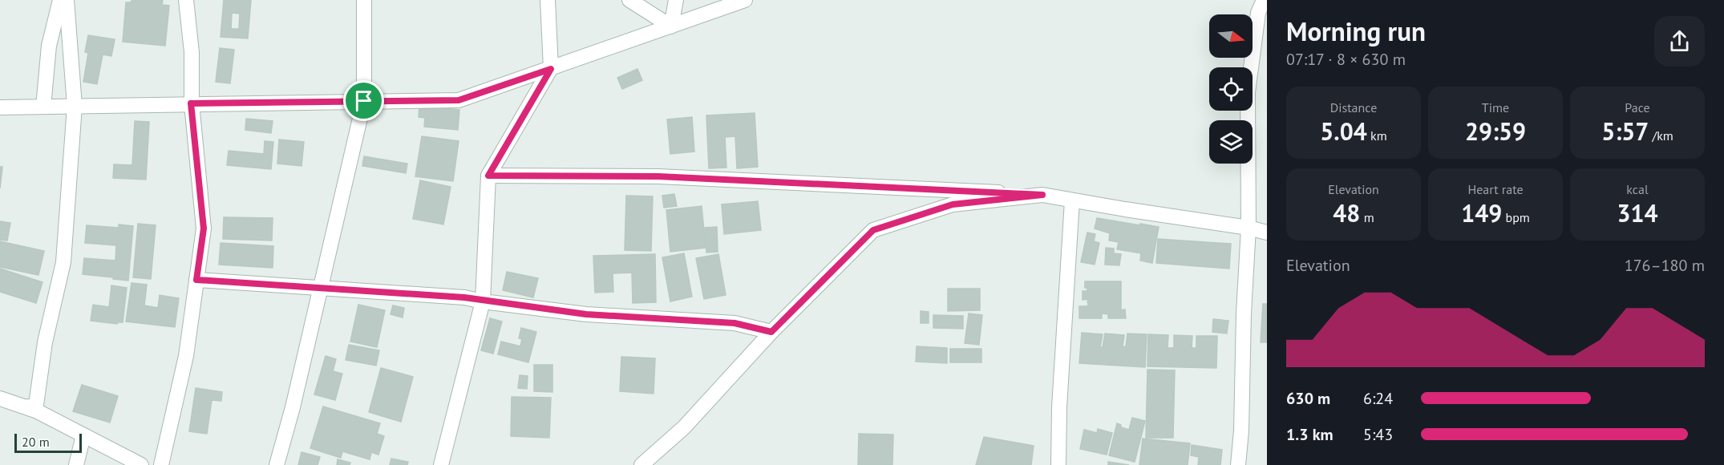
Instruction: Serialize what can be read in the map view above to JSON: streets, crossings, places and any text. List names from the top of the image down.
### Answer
{
  "scale_bar": "20 m",
  "north": "right",
  "page": {
    "heading": ["Morning run", "07:17 · 8 × 630 m"],
    "stats": [
      ["Distance", "5.04 km"],
      ["Time", "29:59"],
      ["Pace", "5:57 /km"],
      ["Elevation", "48 m"],
      ["Heart rate", "149 bpm"],
      ["kcal", "314"]
    ],
    "chart": ["Elevation", "176–180 m"],
    "list": [
      {
        "name": "630 m",
        "note": "6:24"
      },
      {
        "name": "1.3 km",
        "note": "5:43"
      }
    ],
    "scale": "20 m"
  }
}
